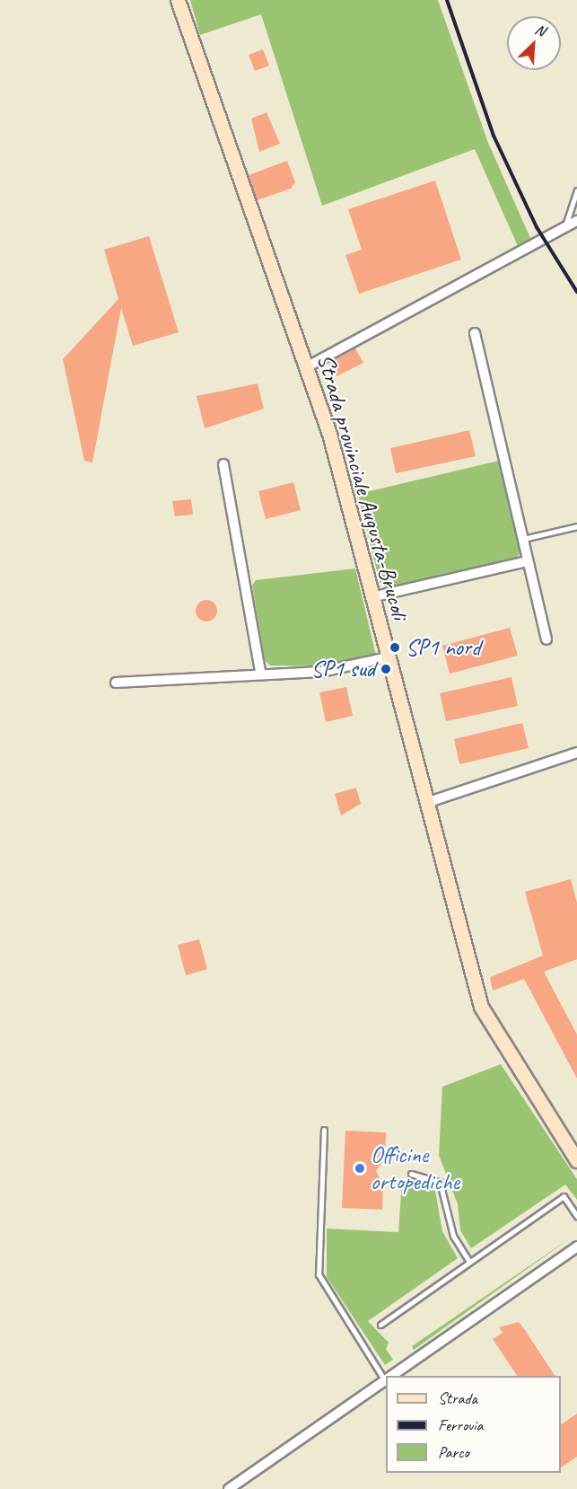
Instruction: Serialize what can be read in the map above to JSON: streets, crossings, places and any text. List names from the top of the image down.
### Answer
{
  "streets": {
    "main road": ["Strada provinciale Augusta-Brucoli"]
  },
  "places": ["SP1 nord", "SP1 sud", "Officine ortopediche"],
  "legend": ["Strada", "Ferrovia", "Parco"],
  "north": "top right"
}
